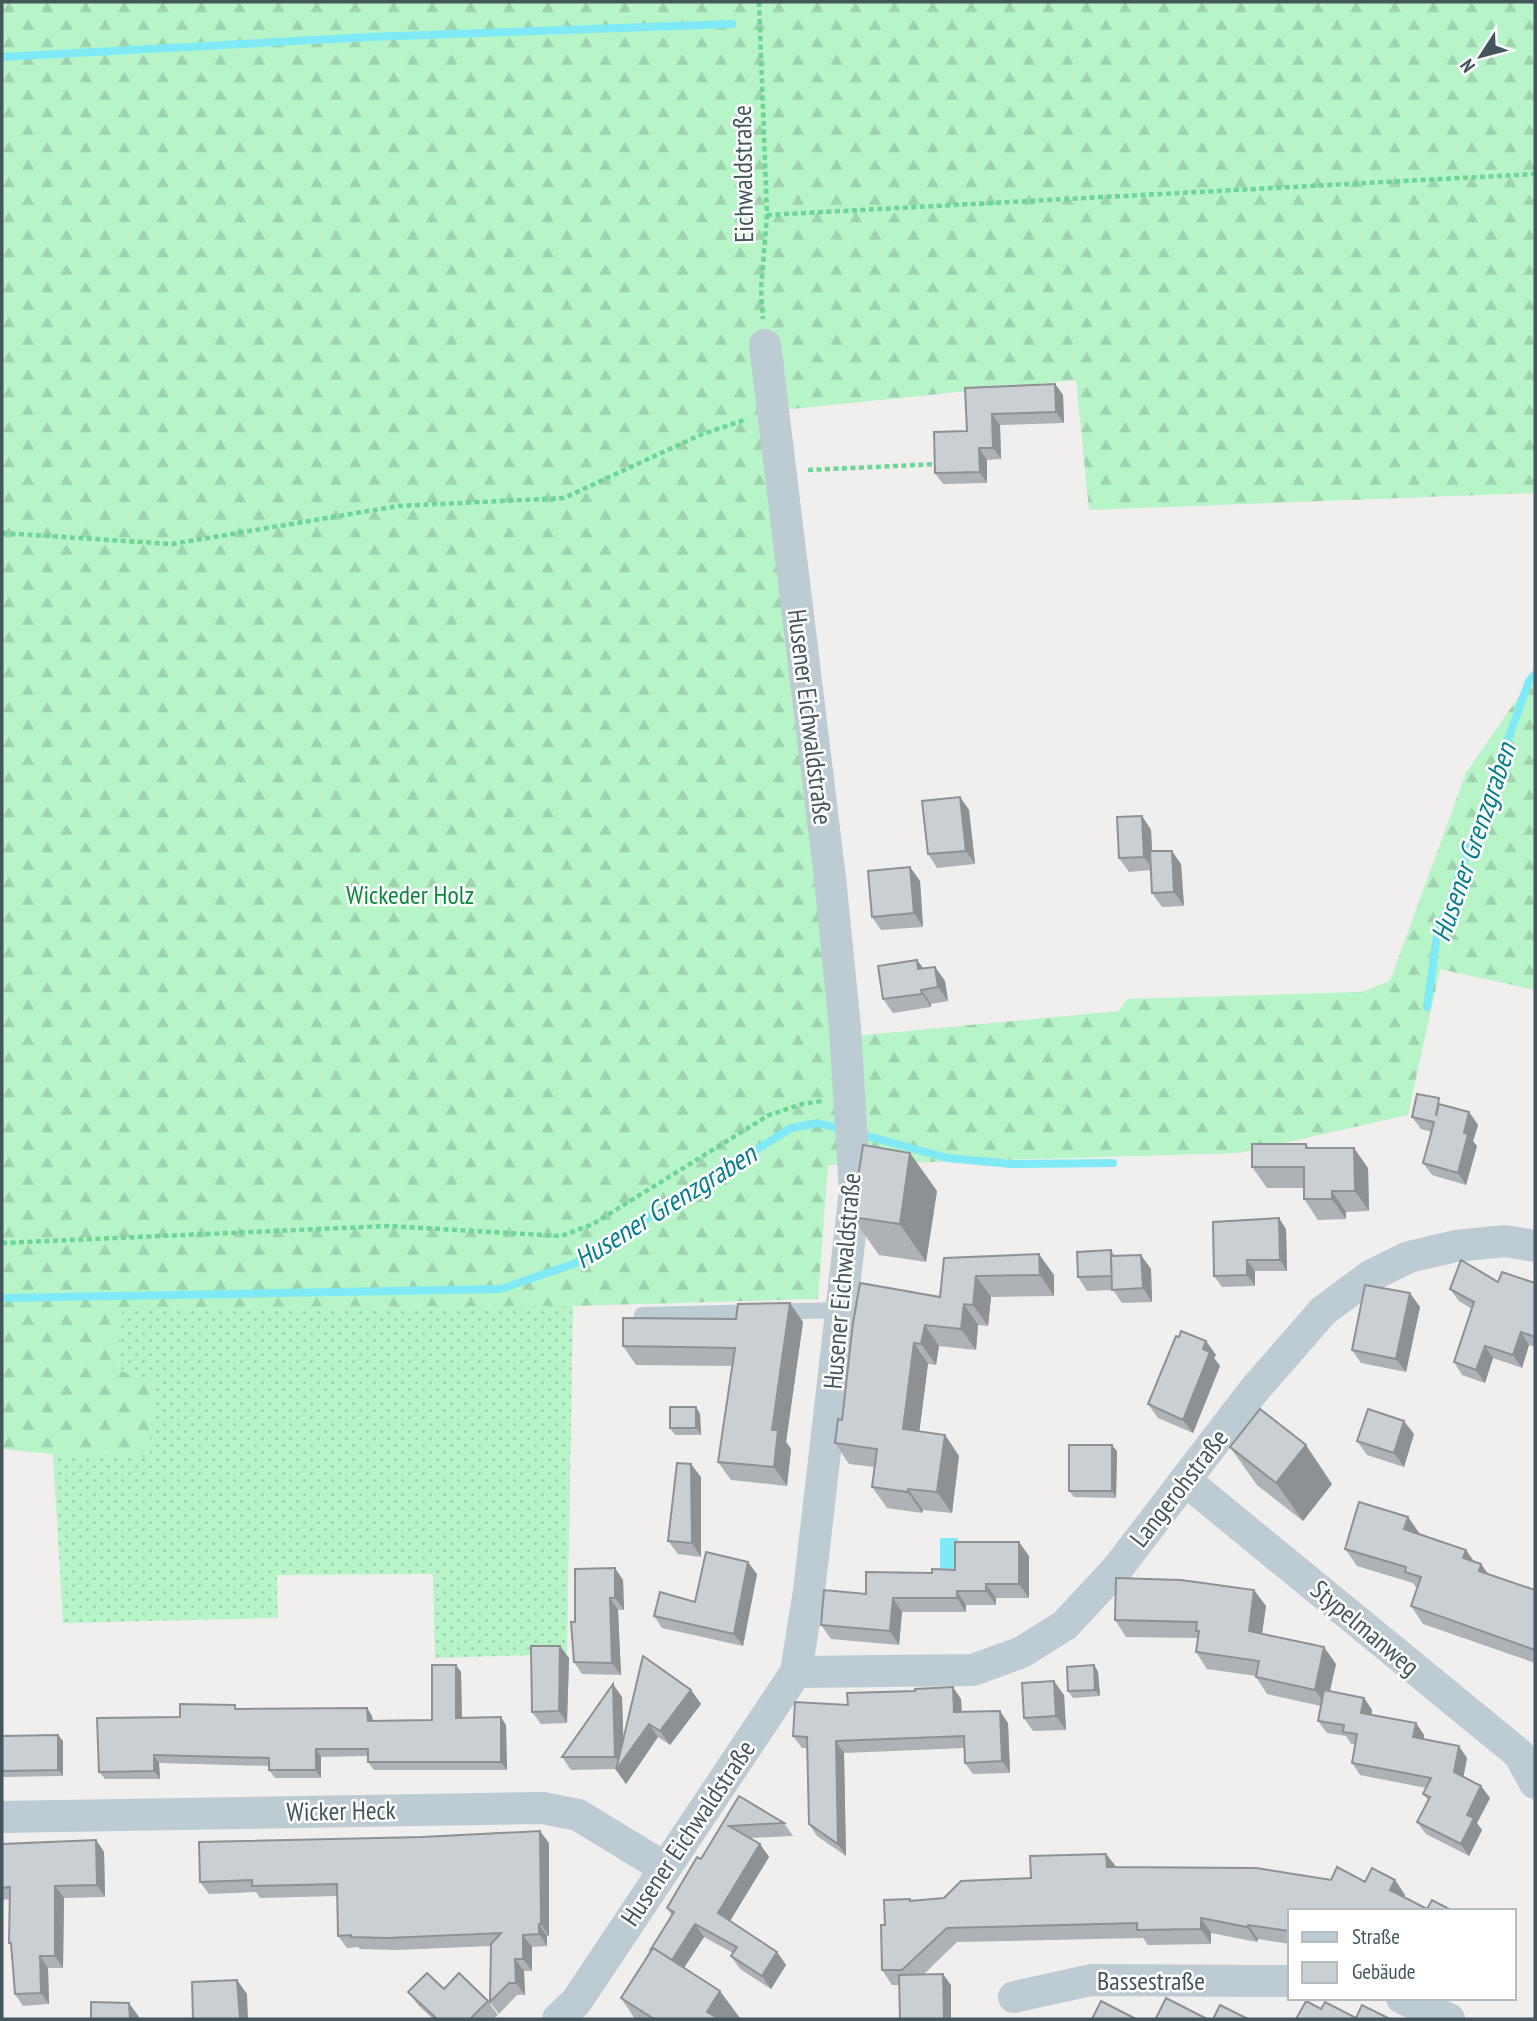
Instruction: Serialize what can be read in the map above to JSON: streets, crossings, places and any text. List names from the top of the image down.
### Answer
{
  "streets": {
    "street": [
      "Husener Eichwaldstraße",
      "Langerohstraße",
      "Stypelmanweg",
      "Wicker Heck",
      "Bassestraße"
    ],
    "path": ["Eichwaldstraße"]
  },
  "crossings": [
    ["Eichwaldstraße", "Husener Eichwaldstraße"],
    ["Husener Eichwaldstraße", "Langerohstraße"],
    ["Husener Eichwaldstraße", "Wicker Heck"],
    ["Langerohstraße", "Stypelmanweg"]
  ],
  "water": ["Husener Grenzgraben"],
  "parks": ["Wickeder Holz"],
  "legend": ["Straße", "Gebäude"],
  "north": "bottom left"
}
